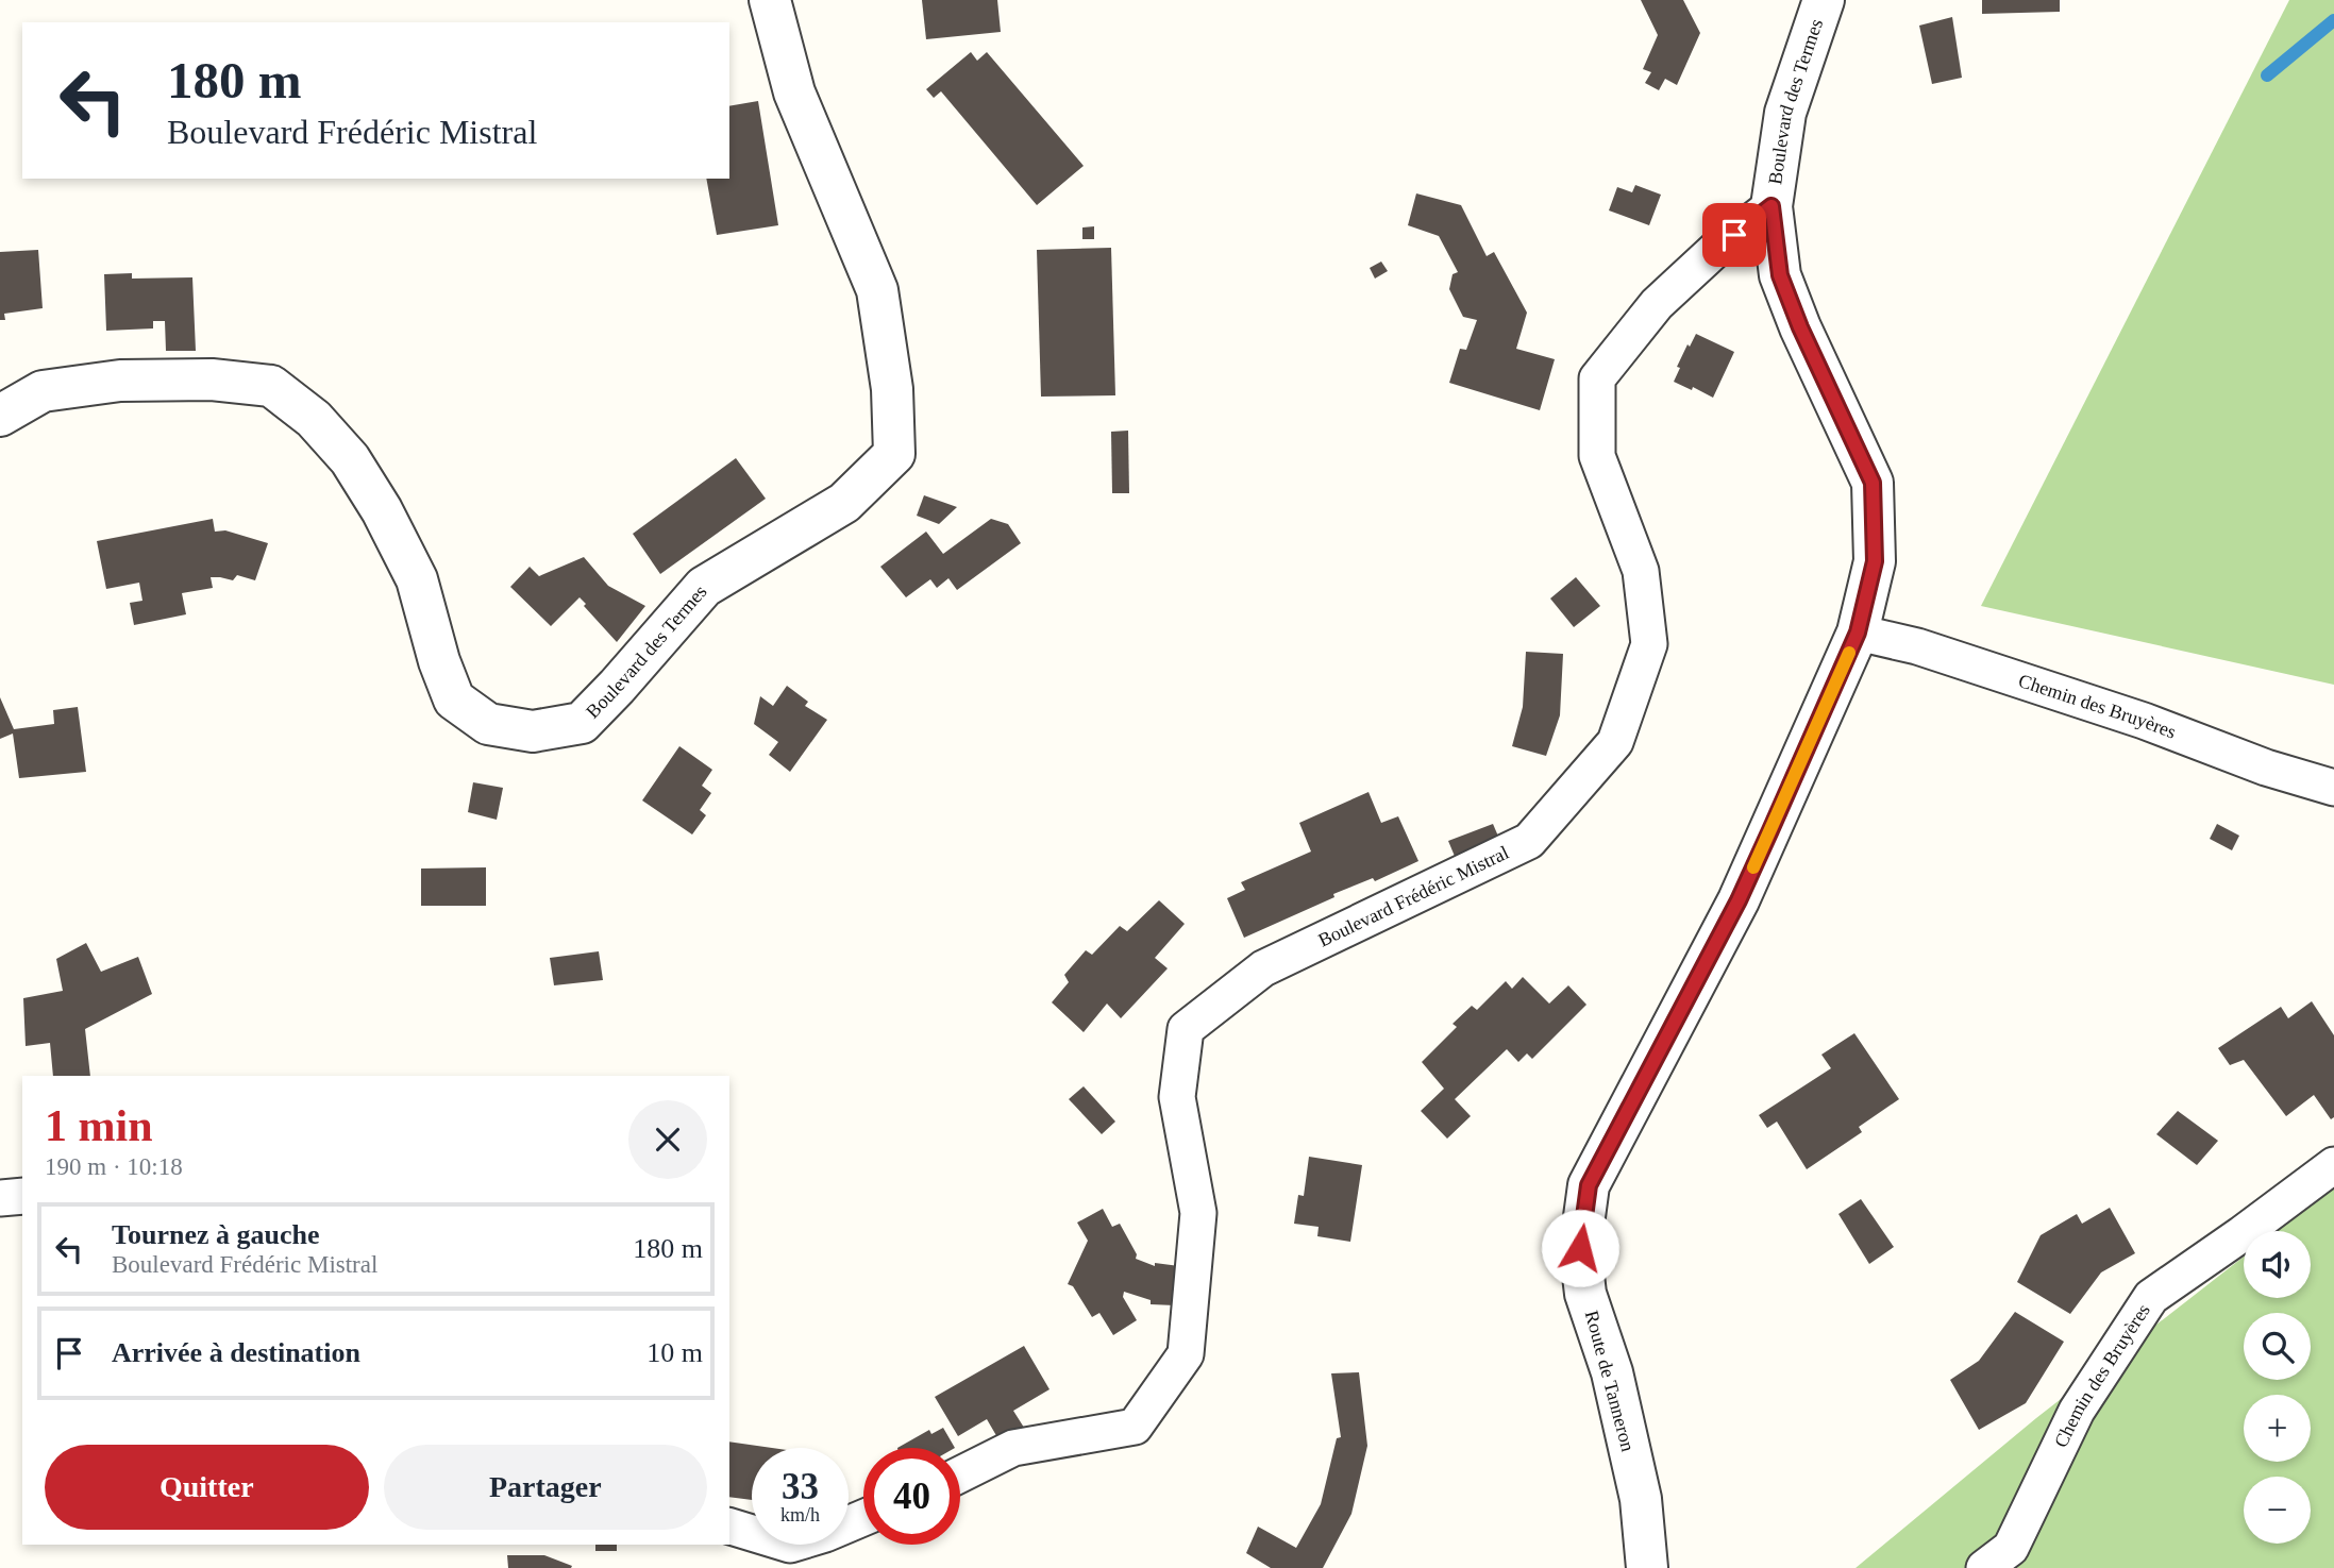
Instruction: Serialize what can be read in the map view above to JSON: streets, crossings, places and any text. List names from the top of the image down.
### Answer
{
  "streets": {
    "street": [
      "Boulevard des Termes",
      "Chemin des Bruyères",
      "Boulevard Frédéric Mistral",
      "Route de Tanneron"
    ]
  },
  "crossings": [
    ["Boulevard des Termes", "Boulevard Frédéric Mistral"],
    ["Boulevard des Termes", "Route de Tanneron"],
    ["Chemin des Bruyères", "Route de Tanneron"],
    ["Boulevard Frédéric Mistral", "Route de Tanneron"]
  ],
  "page": {
    "turn": ["180 m", "Boulevard Frédéric Mistral"],
    "heading": ["1 min", "190 m · 10:18"],
    "list": [
      {
        "name": "Tournez à gauche",
        "note": "Boulevard Frédéric Mistral",
        "value": "180 m"
      },
      {
        "name": "Arrivée à destination",
        "value": "10 m"
      }
    ],
    "map_buttons": ["+", "−"],
    "buttons": ["Quitter", "Partager"],
    "speed": "33 km/h",
    "limit": "40"
  }
}
